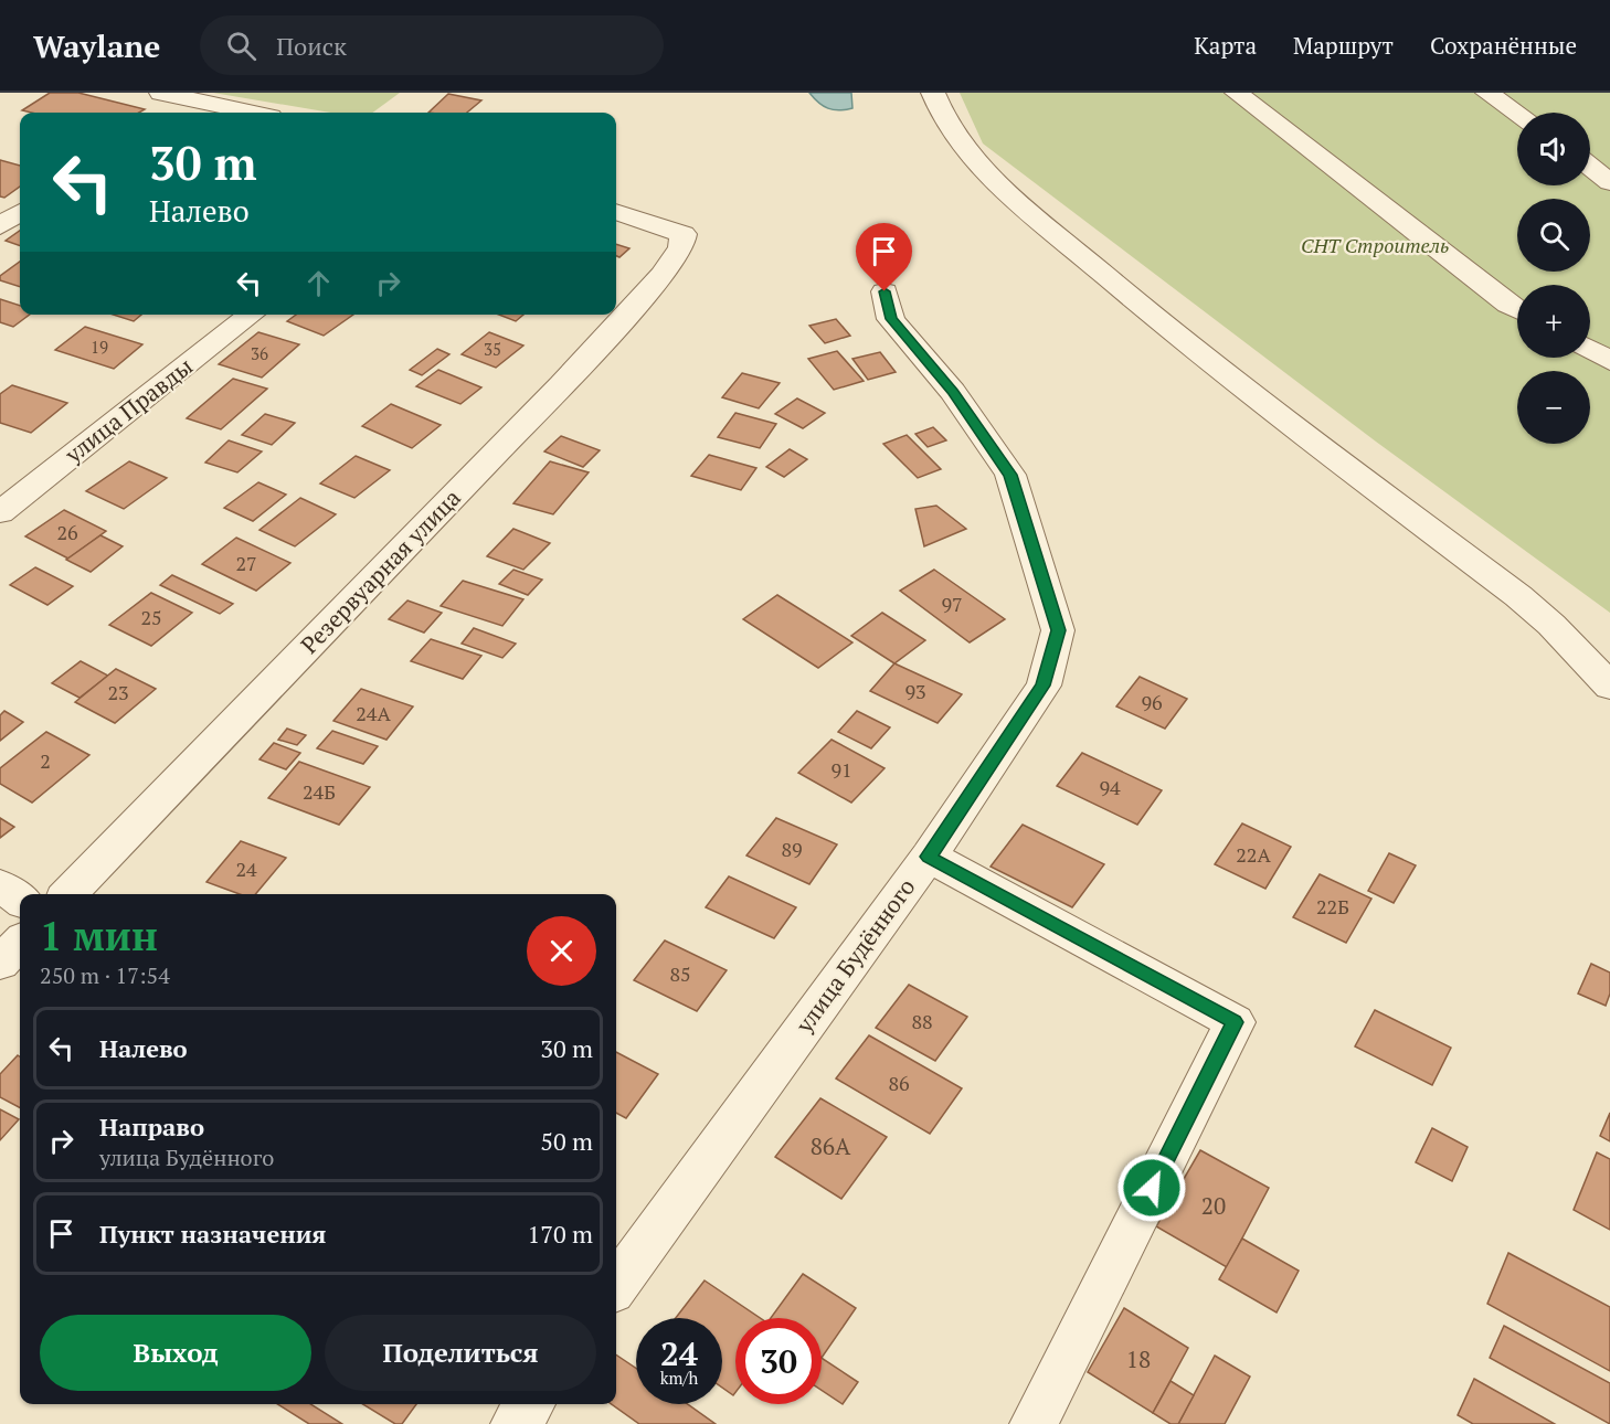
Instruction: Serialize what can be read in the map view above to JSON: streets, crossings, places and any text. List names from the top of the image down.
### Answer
{
  "streets": {
    "street": ["улица Правды", "Резервуарная улица", "улица Будённого"]
  },
  "parks": ["СНТ Строитель"],
  "house_numbers": [
    "19",
    "35",
    "36",
    "26",
    "27",
    "97",
    "25",
    "93",
    "23",
    "96",
    "24А",
    "2",
    "91",
    "94",
    "24Б",
    "89",
    "22А",
    "24",
    "22Б",
    "85",
    "88",
    "86",
    "86А",
    "20",
    "18"
  ],
  "page": {
    "header": "Waylane",
    "search": "Поиск",
    "nav": ["Карта", "Маршрут", "Сохранённые"],
    "map_buttons": ["+", "−"],
    "turn": ["30 m", "Налево"],
    "heading": ["1 мин", "250 m · 17:54"],
    "list": [
      {
        "name": "Налево",
        "value": "30 m"
      },
      {
        "name": "Направо",
        "note": "улица Будённого",
        "value": "50 m"
      },
      {
        "name": "Пункт назначения",
        "value": "170 m"
      }
    ],
    "buttons": ["Выход", "Поделиться"],
    "speed": "24 km/h",
    "limit": "30"
  }
}
